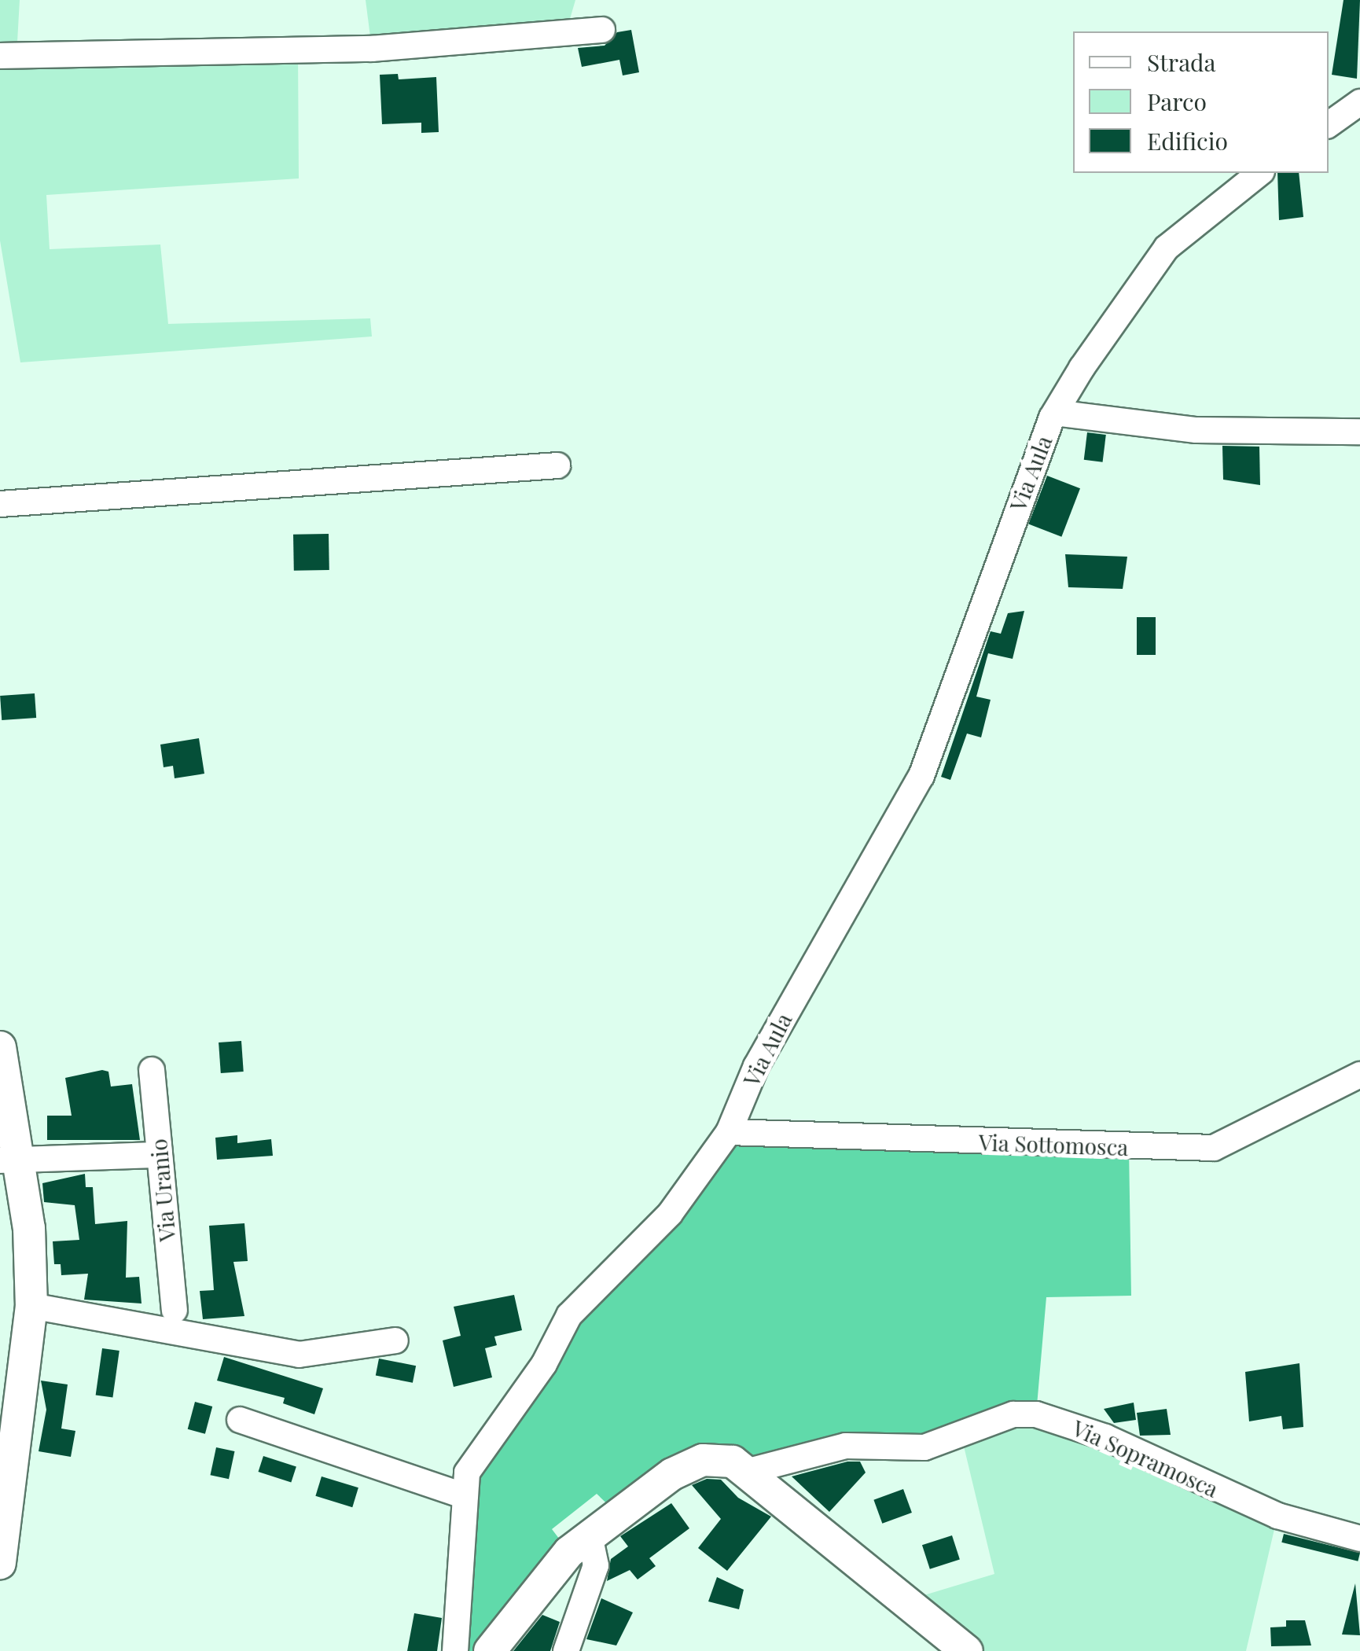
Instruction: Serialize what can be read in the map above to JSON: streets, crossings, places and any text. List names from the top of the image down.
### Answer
{
  "streets": {
    "street": [
      "Via Aula",
      "Via Sottomosca",
      "Via Uranio",
      "Via Sopramosca"
    ]
  },
  "crossings": [
    ["Via Aula", "Via Sottomosca"]
  ],
  "legend": ["Strada", "Parco", "Edificio"]
}
